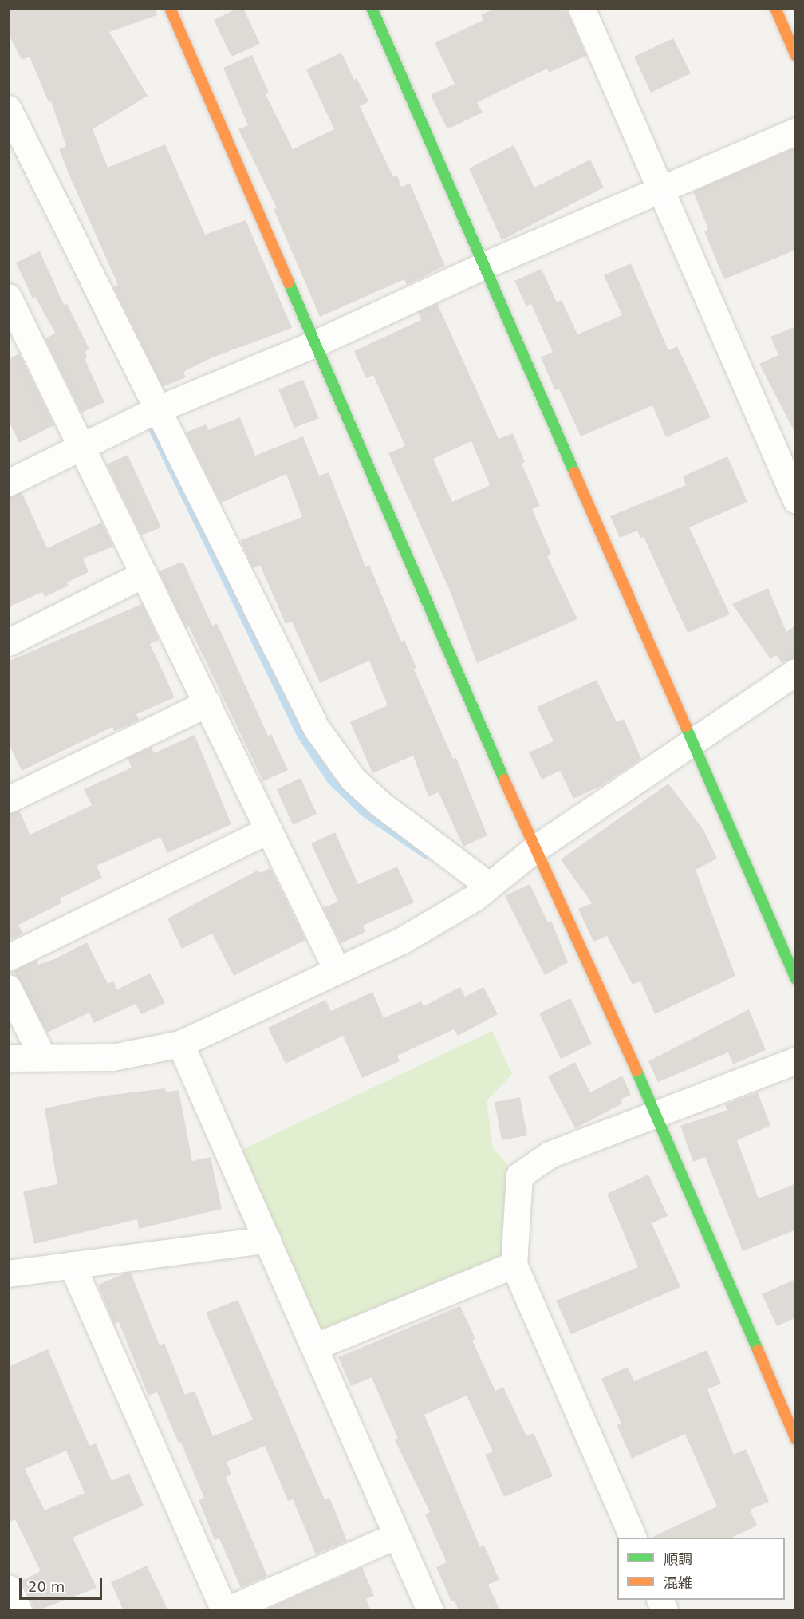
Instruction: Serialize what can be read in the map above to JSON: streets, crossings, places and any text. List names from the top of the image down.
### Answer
{
  "legend": ["順調", "混雑"],
  "scale_bar": "20 m"
}
